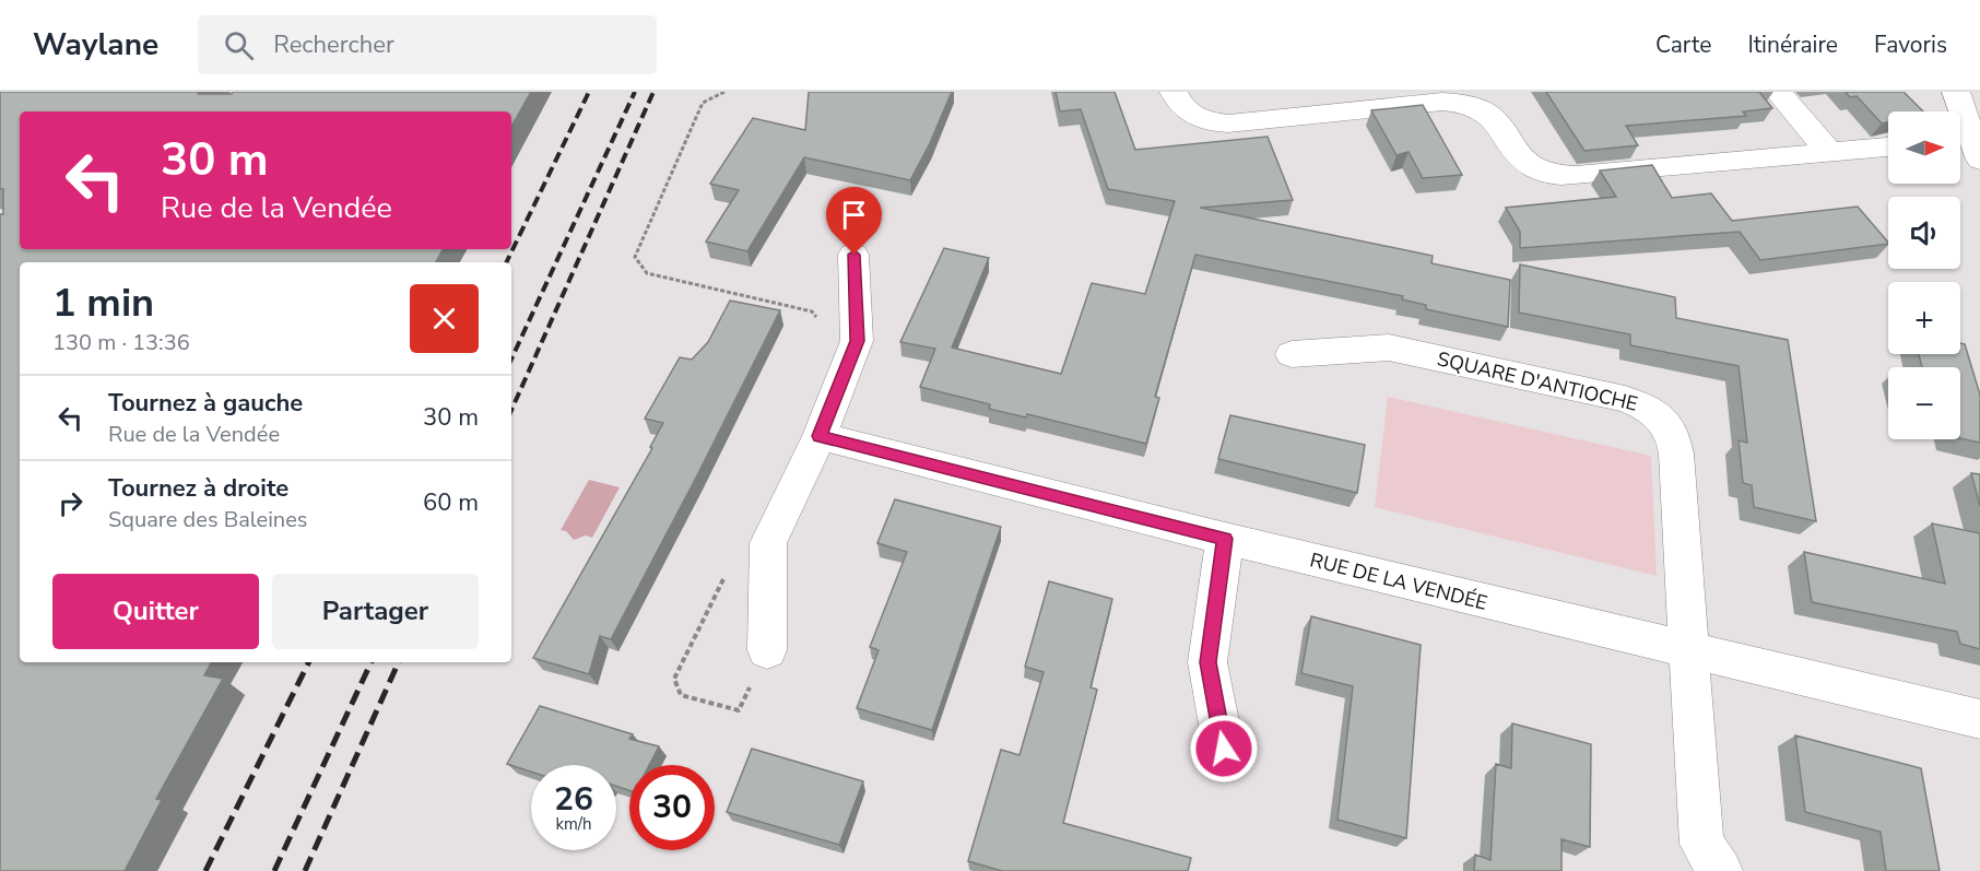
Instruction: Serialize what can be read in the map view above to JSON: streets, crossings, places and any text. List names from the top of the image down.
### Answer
{
  "streets": {
    "street": ["SQUARE D'ANTIOCHE", "RUE DE LA VENDÉE"]
  },
  "crossings": [
    ["SQUARE D'ANTIOCHE", "RUE DE LA VENDÉE"]
  ],
  "north": "right",
  "page": {
    "header": "Waylane",
    "search": "Rechercher",
    "nav": ["Carte", "Itinéraire", "Favoris"],
    "map_buttons": ["+", "−"],
    "turn": ["30 m", "Rue de la Vendée"],
    "heading": ["1 min", "130 m · 13:36"],
    "list": [
      {
        "name": "Tournez à gauche",
        "note": "Rue de la Vendée",
        "value": "30 m"
      },
      {
        "name": "Tournez à droite",
        "note": "Square des Baleines",
        "value": "60 m"
      }
    ],
    "buttons": ["Quitter", "Partager"],
    "speed": "26 km/h",
    "limit": "30"
  }
}
